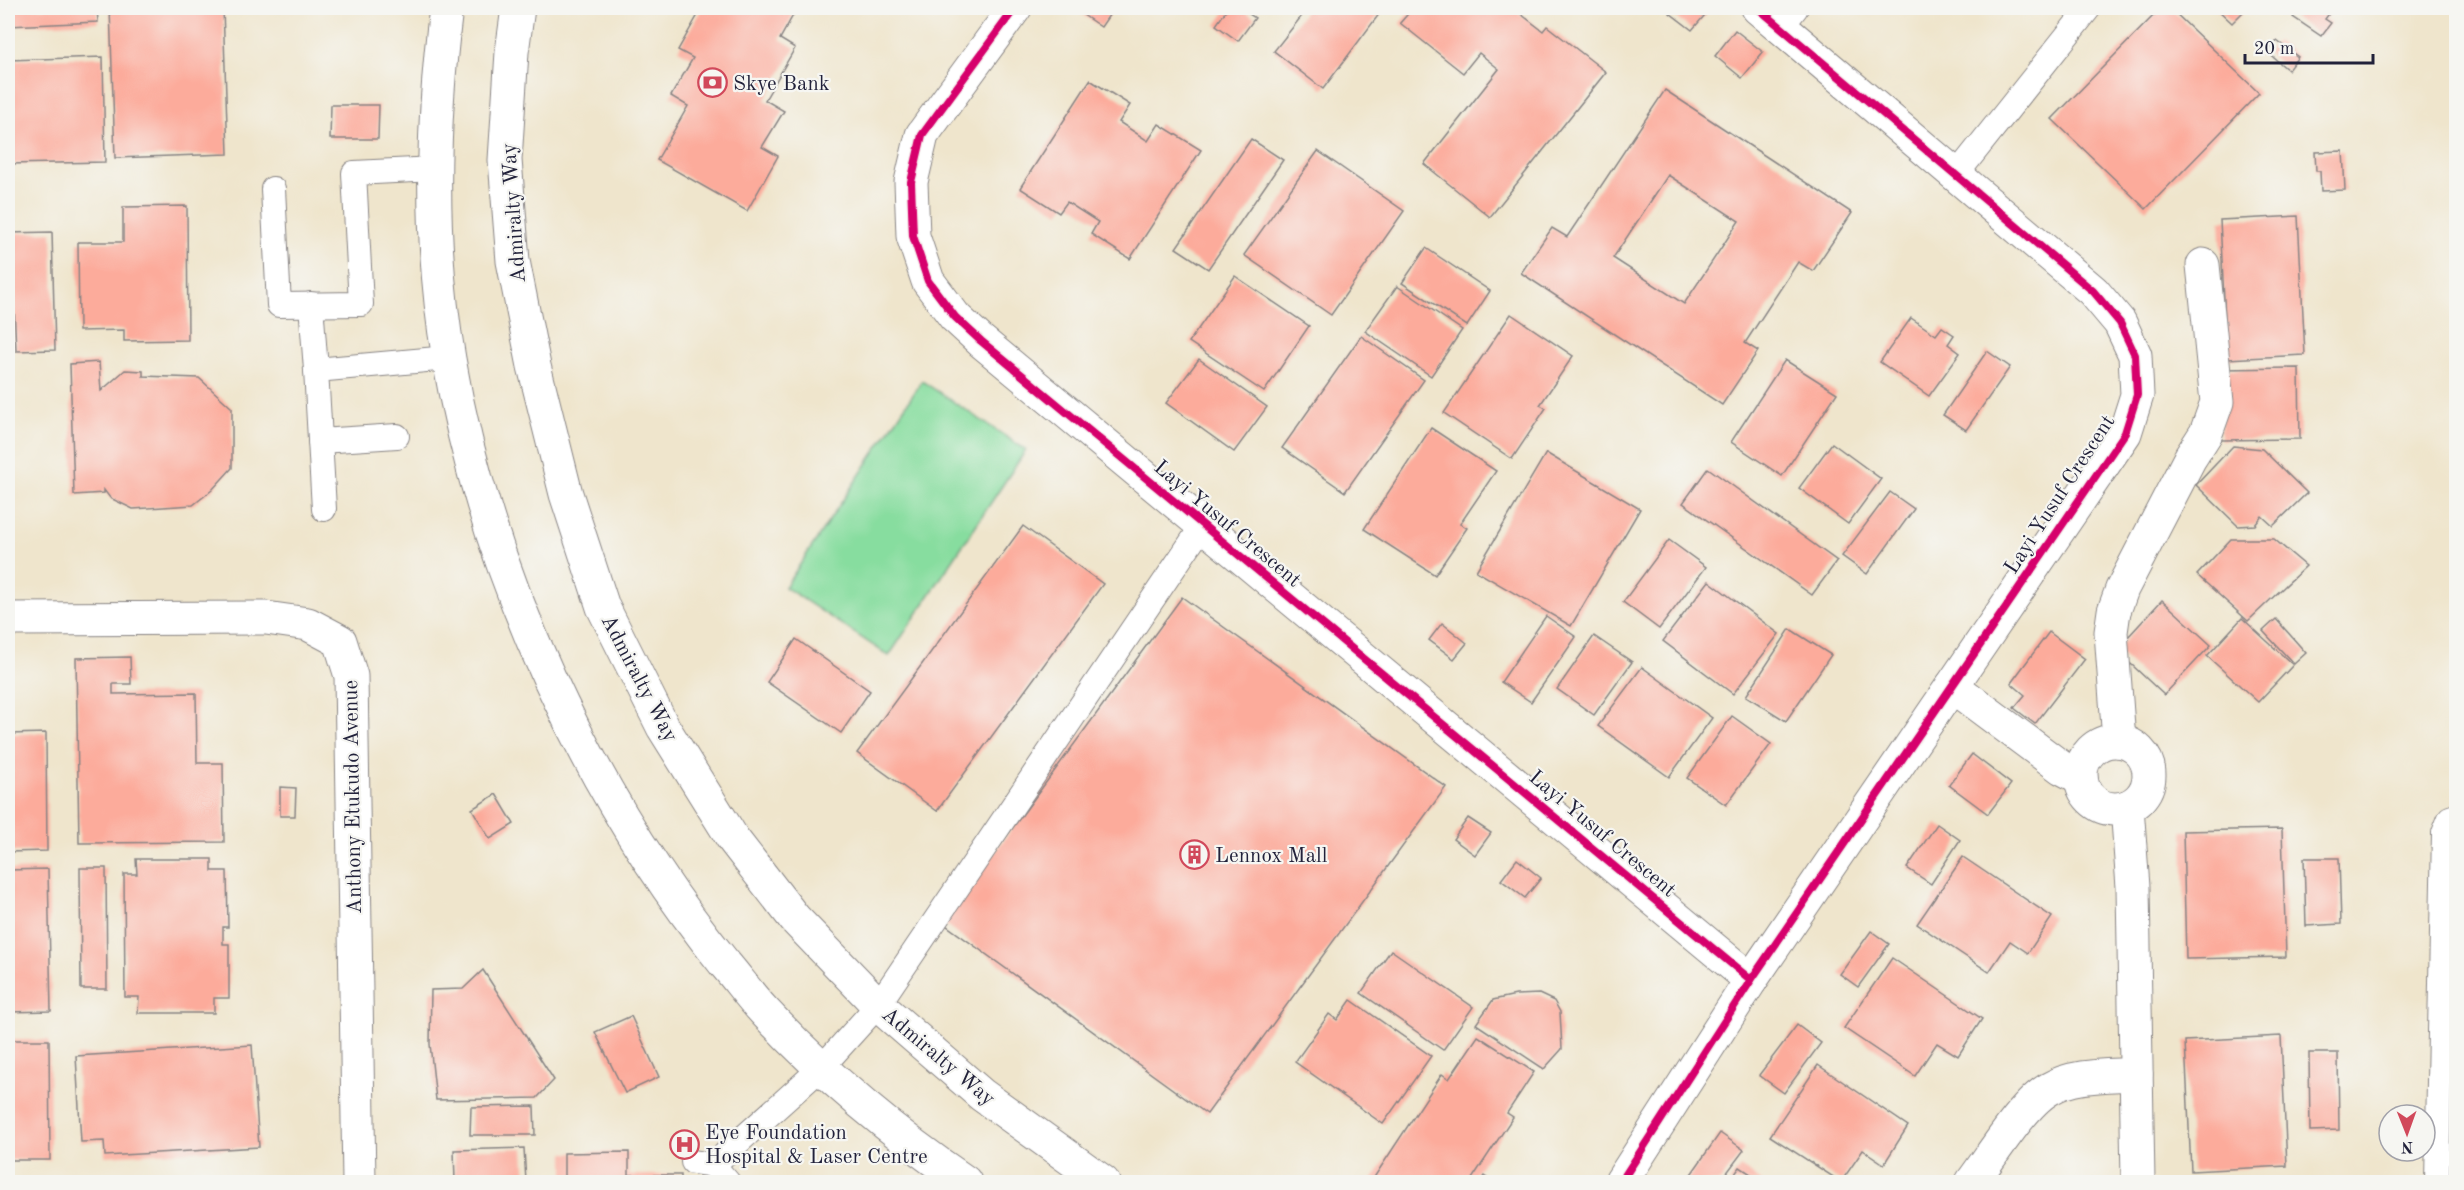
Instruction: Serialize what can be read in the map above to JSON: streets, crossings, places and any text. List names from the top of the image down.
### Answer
{
  "streets": {
    "street": ["Admiralty Way", "Layi Yusuf Crescent", "Anthony Etukudo Avenue"]
  },
  "places": {
    "bank": ["Skye Bank"],
    "building": ["Lennox Mall"],
    "hospital": ["Eye Foundation Hospital & Laser Centre"]
  },
  "scale_bar": "20 m",
  "north": "bottom"
}
